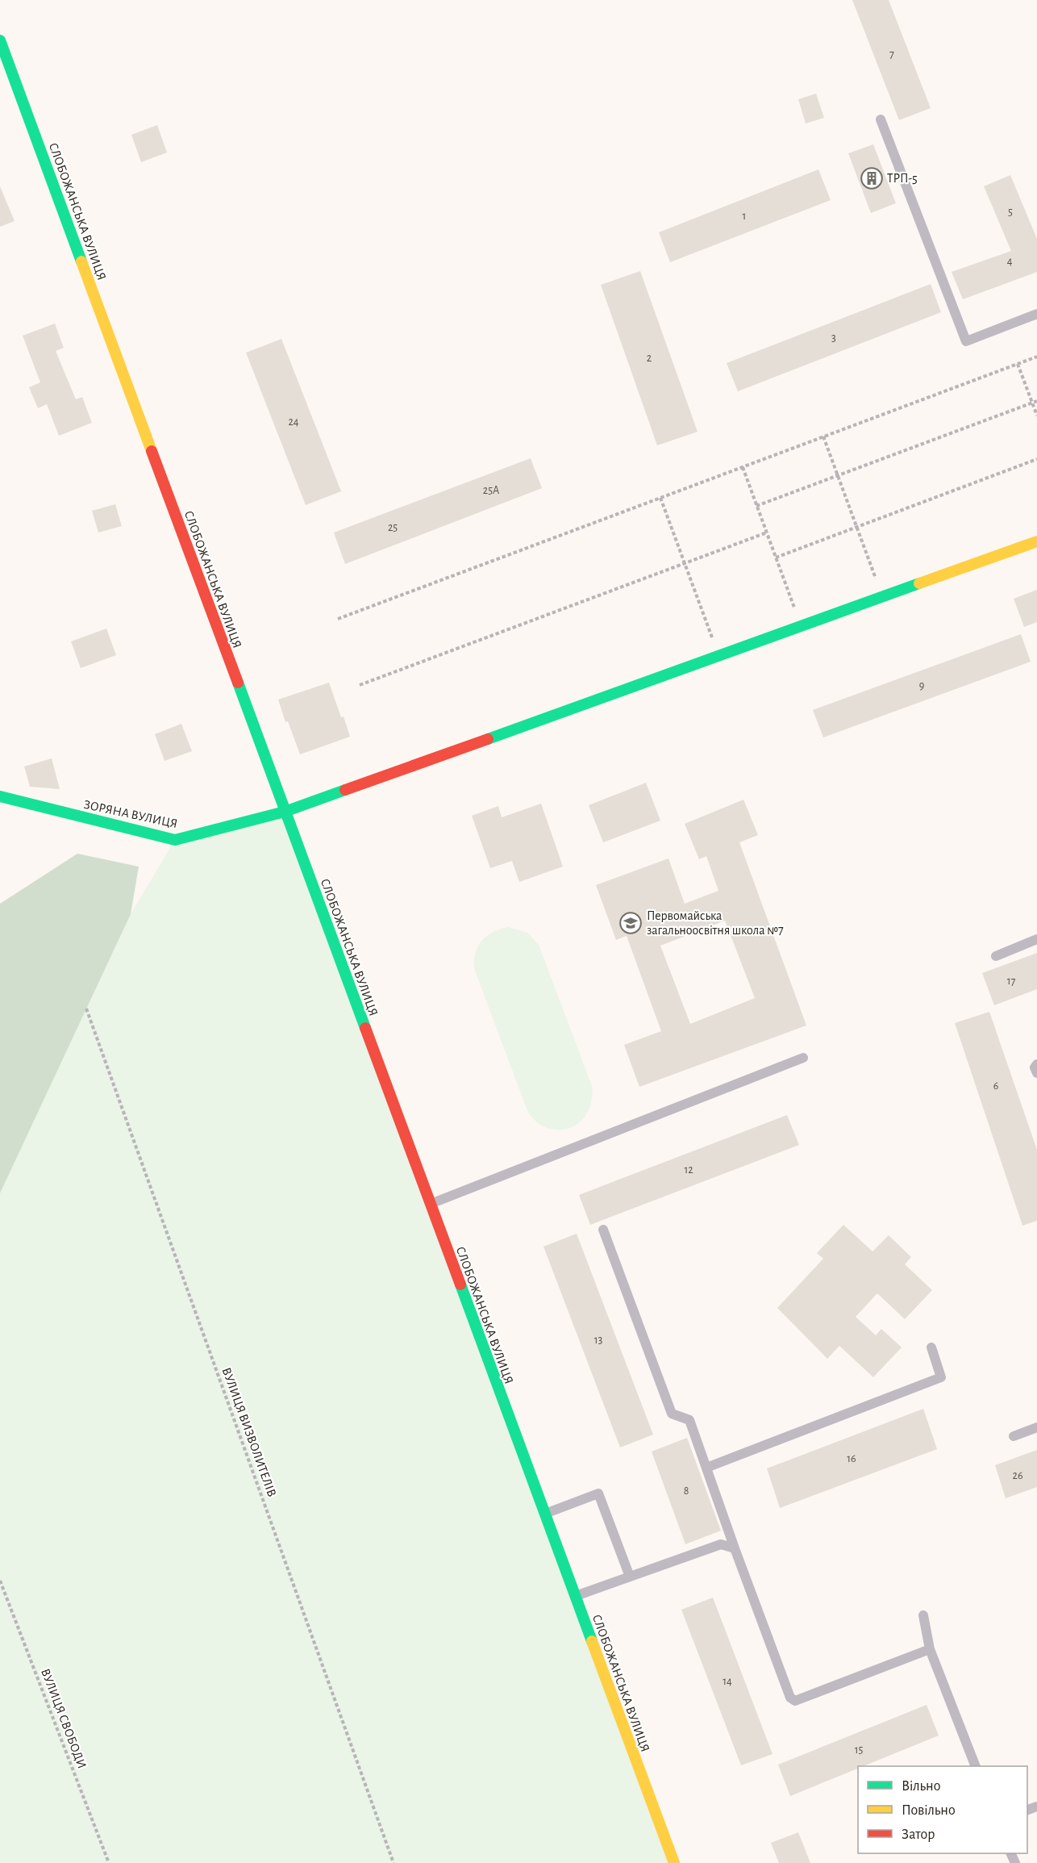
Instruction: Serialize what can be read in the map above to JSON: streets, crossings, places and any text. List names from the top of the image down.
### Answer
{
  "streets": {
    "street": ["СЛОБОЖАНСЬКА ВУЛИЦЯ", "ЗОРЯНА ВУЛИЦЯ"],
    "path": ["ВУЛИЦЯ ВИЗВОЛИТЕЛІВ", "ВУЛИЦЯ СВОБОДИ"]
  },
  "crossings": [
    ["СЛОБОЖАНСЬКА ВУЛИЦЯ", "ЗОРЯНА ВУЛИЦЯ"]
  ],
  "places": {
    "building": ["ТРП-5"],
    "school or university": ["Первомайська загальноосвітня школа №7"]
  },
  "house_numbers": [
    "7",
    "5",
    "1",
    "4",
    "3",
    "2",
    "24",
    "25А",
    "25",
    "9",
    "17",
    "6",
    "12",
    "13",
    "16",
    "26",
    "8",
    "14",
    "15"
  ],
  "legend": ["Вільно", "Повільно", "Затор"]
}
